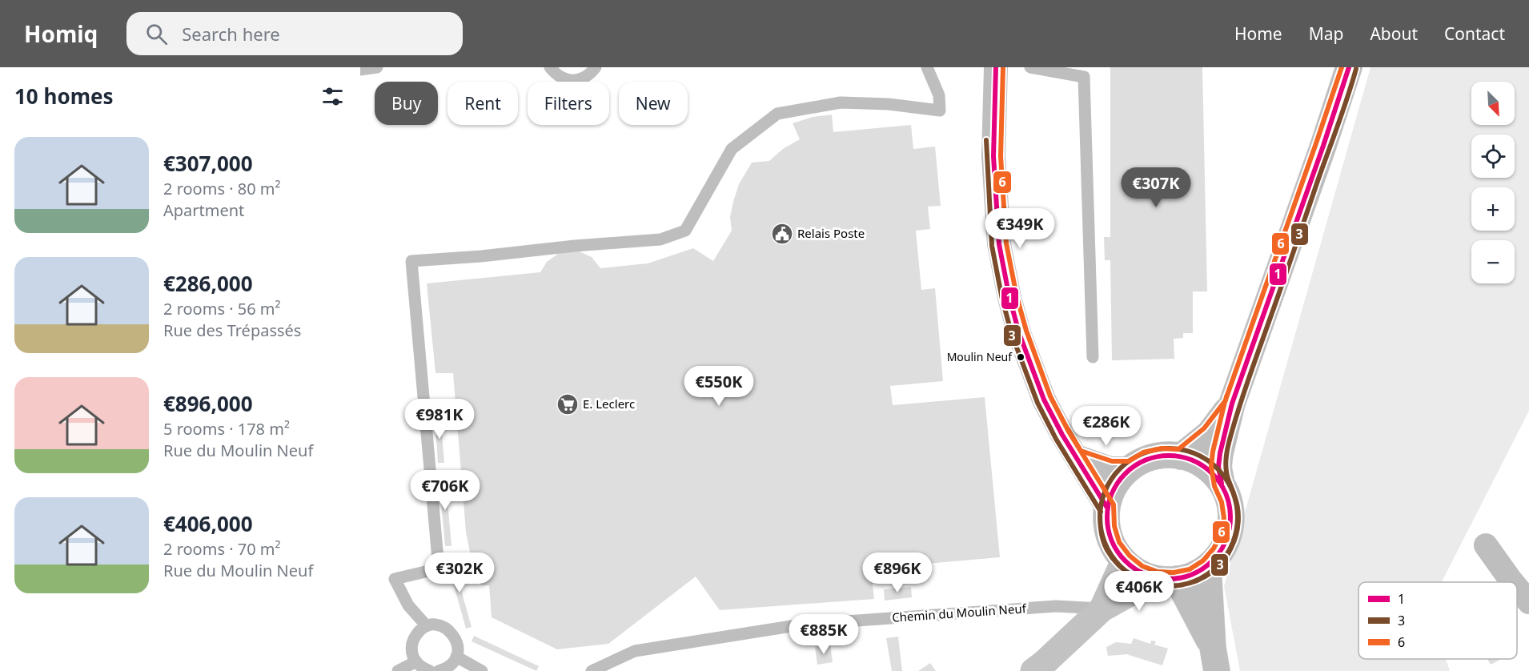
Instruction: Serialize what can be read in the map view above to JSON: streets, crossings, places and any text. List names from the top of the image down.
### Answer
{
  "streets": {
    "lane": ["Chemin du Moulin Neuf"]
  },
  "places": {
    "public building": ["Relais Poste"],
    "other": ["Moulin Neuf"],
    "supermarket": ["E. Leclerc"]
  },
  "lines": ["transit line 1", "transit line 6", "transit line 3"],
  "legend": ["1", "3", "6"],
  "north": "bottom right",
  "page": {
    "header": "Homiq",
    "search": "Search here",
    "nav": [
      "Home",
      "Map",
      "About",
      "Contact"
    ],
    "heading": "10 homes",
    "map_buttons": ["+", "−"],
    "chip": [
      "Buy",
      "Rent",
      "Filters",
      "New"
    ],
    "list": [
      {
        "name": "€307,000",
        "note": "2 rooms · 80 m² · Apartment"
      },
      {
        "name": "€286,000",
        "note": "2 rooms · 56 m² · Rue des Trépassés"
      },
      {
        "name": "€896,000",
        "note": "5 rooms · 178 m² · Rue du Moulin Neuf"
      },
      {
        "name": "€406,000",
        "note": "2 rooms · 70 m² · Rue du Moulin Neuf"
      }
    ],
    "price": [
      "€307K",
      "€349K",
      "€550K",
      "€981K",
      "€286K",
      "€706K",
      "€302K",
      "€896K",
      "€406K",
      "€885K"
    ]
  }
}
